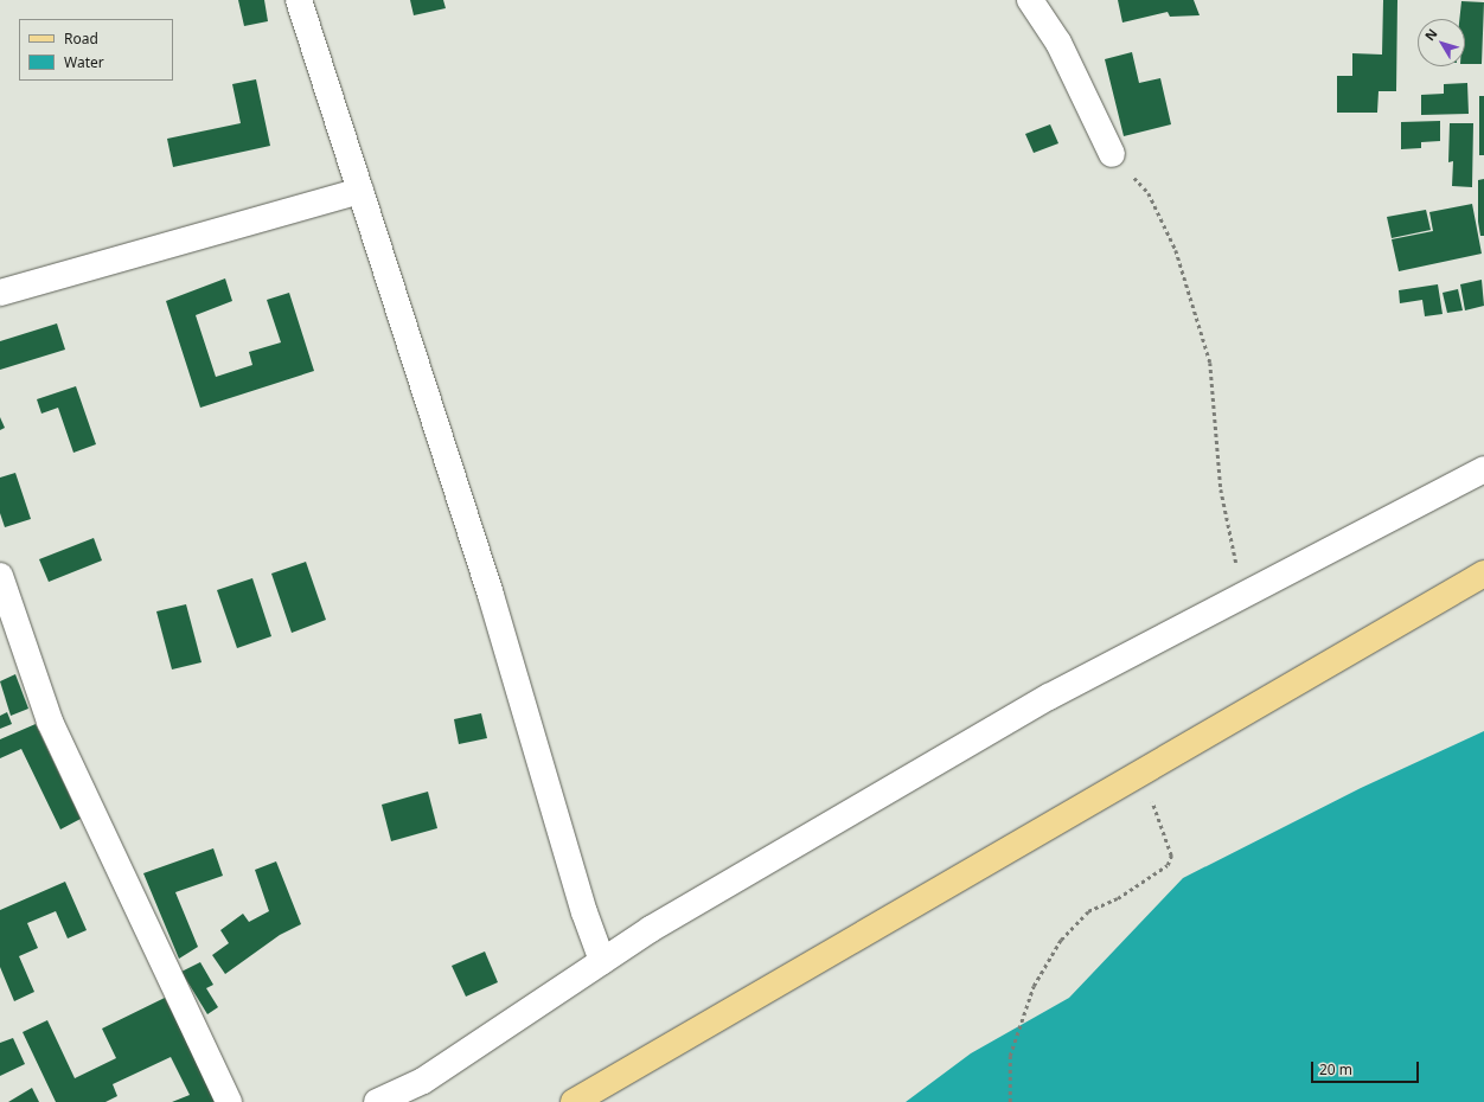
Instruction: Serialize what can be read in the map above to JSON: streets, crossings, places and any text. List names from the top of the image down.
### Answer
{
  "legend": ["Road", "Water"],
  "scale_bar": "20 m",
  "north": "top left"
}
